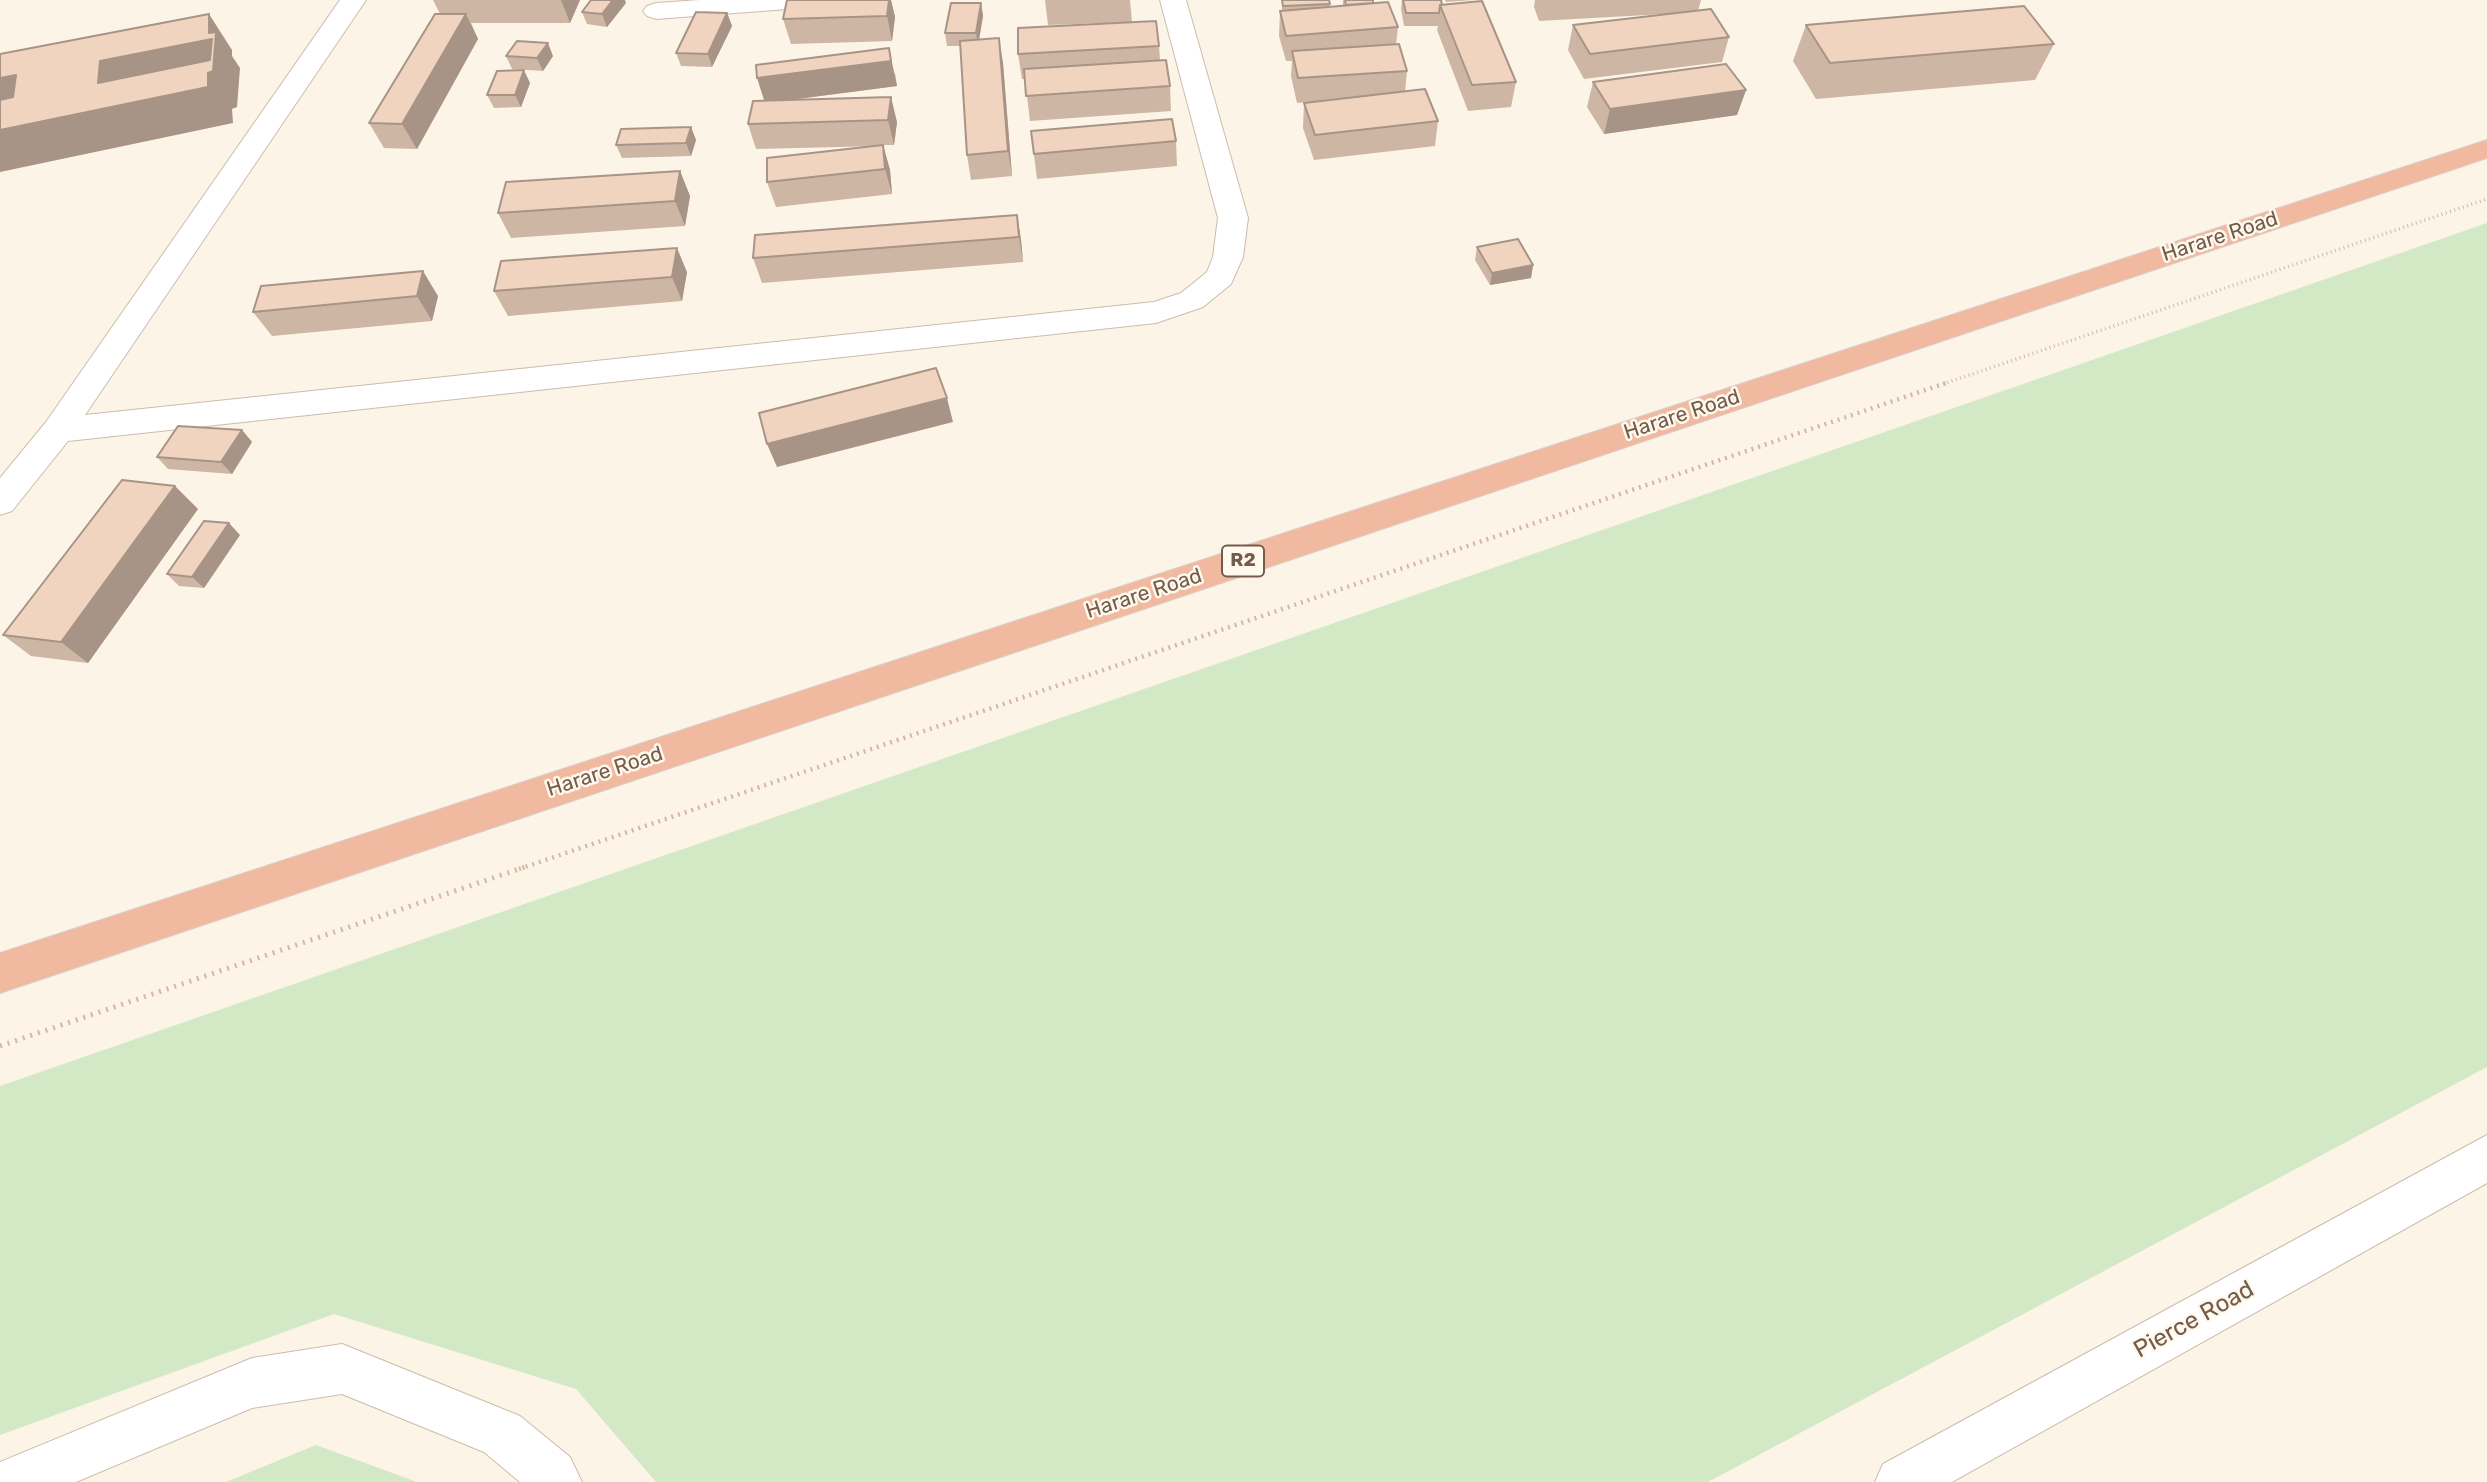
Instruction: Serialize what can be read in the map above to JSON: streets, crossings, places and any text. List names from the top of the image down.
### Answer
{
  "streets": {
    "highway": ["Harare Road", "R2"],
    "lane": ["Pierce Road"]
  }
}
